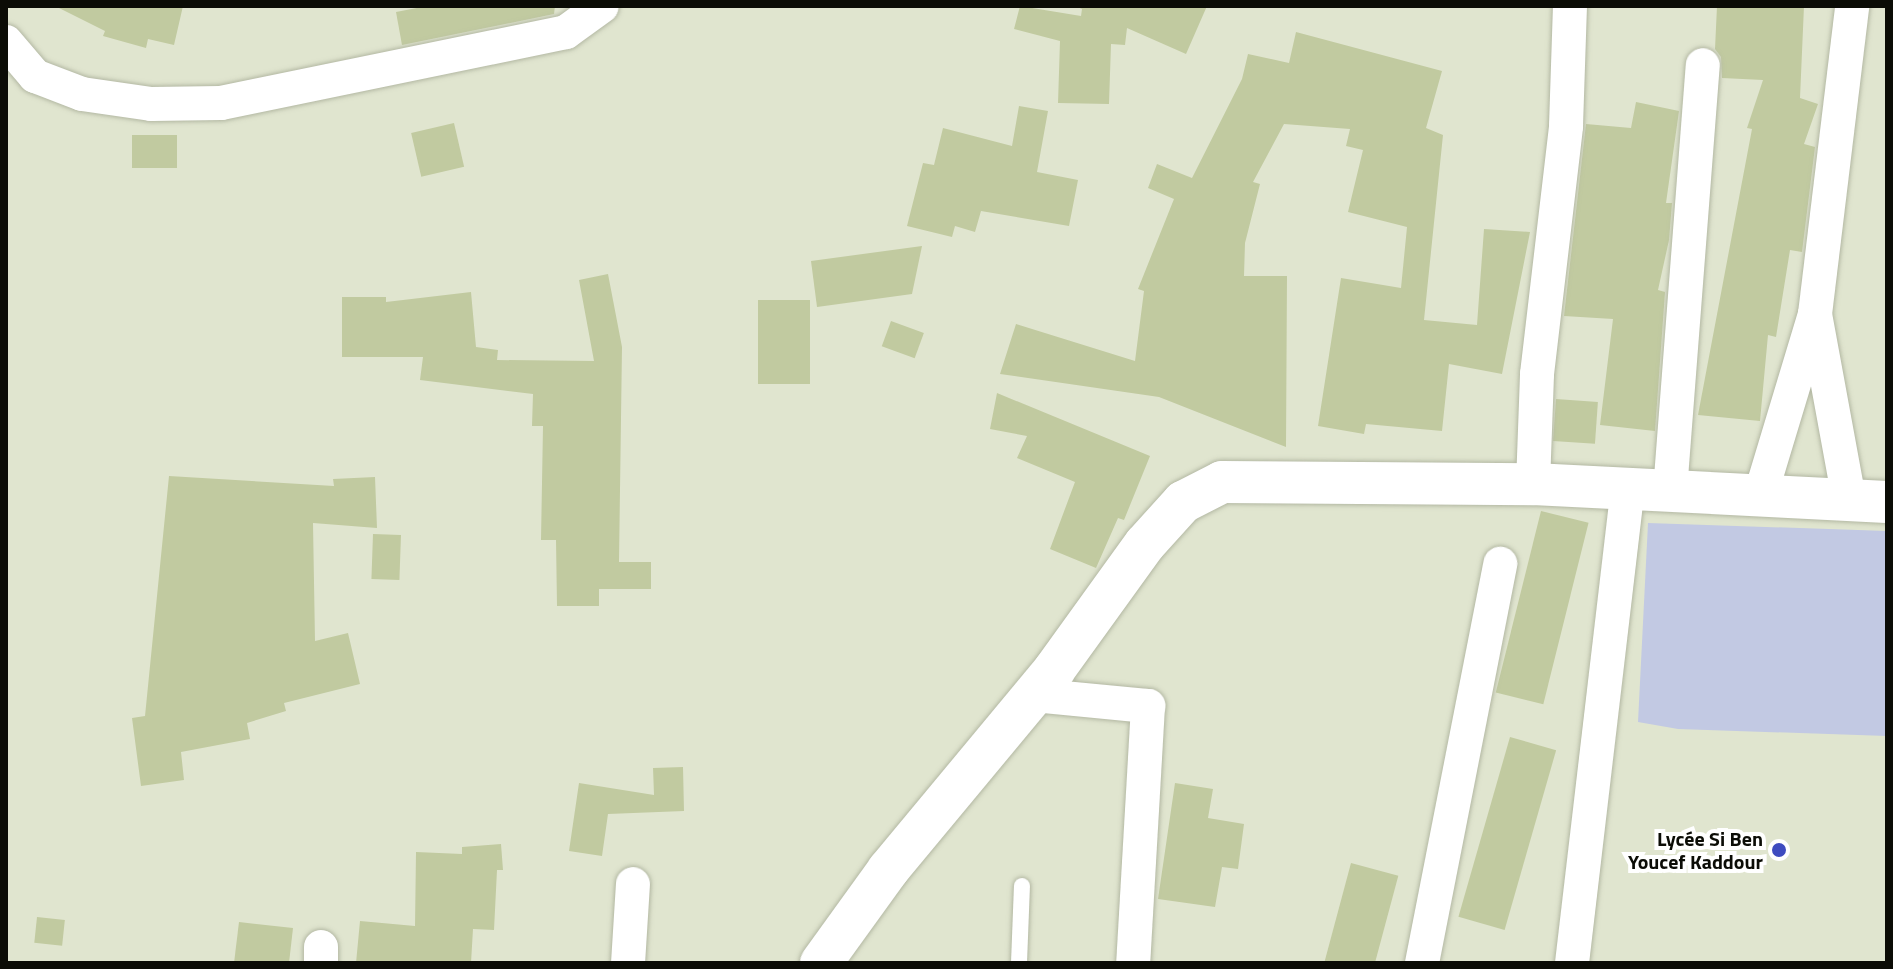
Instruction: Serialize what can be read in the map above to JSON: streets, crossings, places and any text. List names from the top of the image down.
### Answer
{
  "places": ["Lycée Si Ben Youcef Kaddour"]
}
